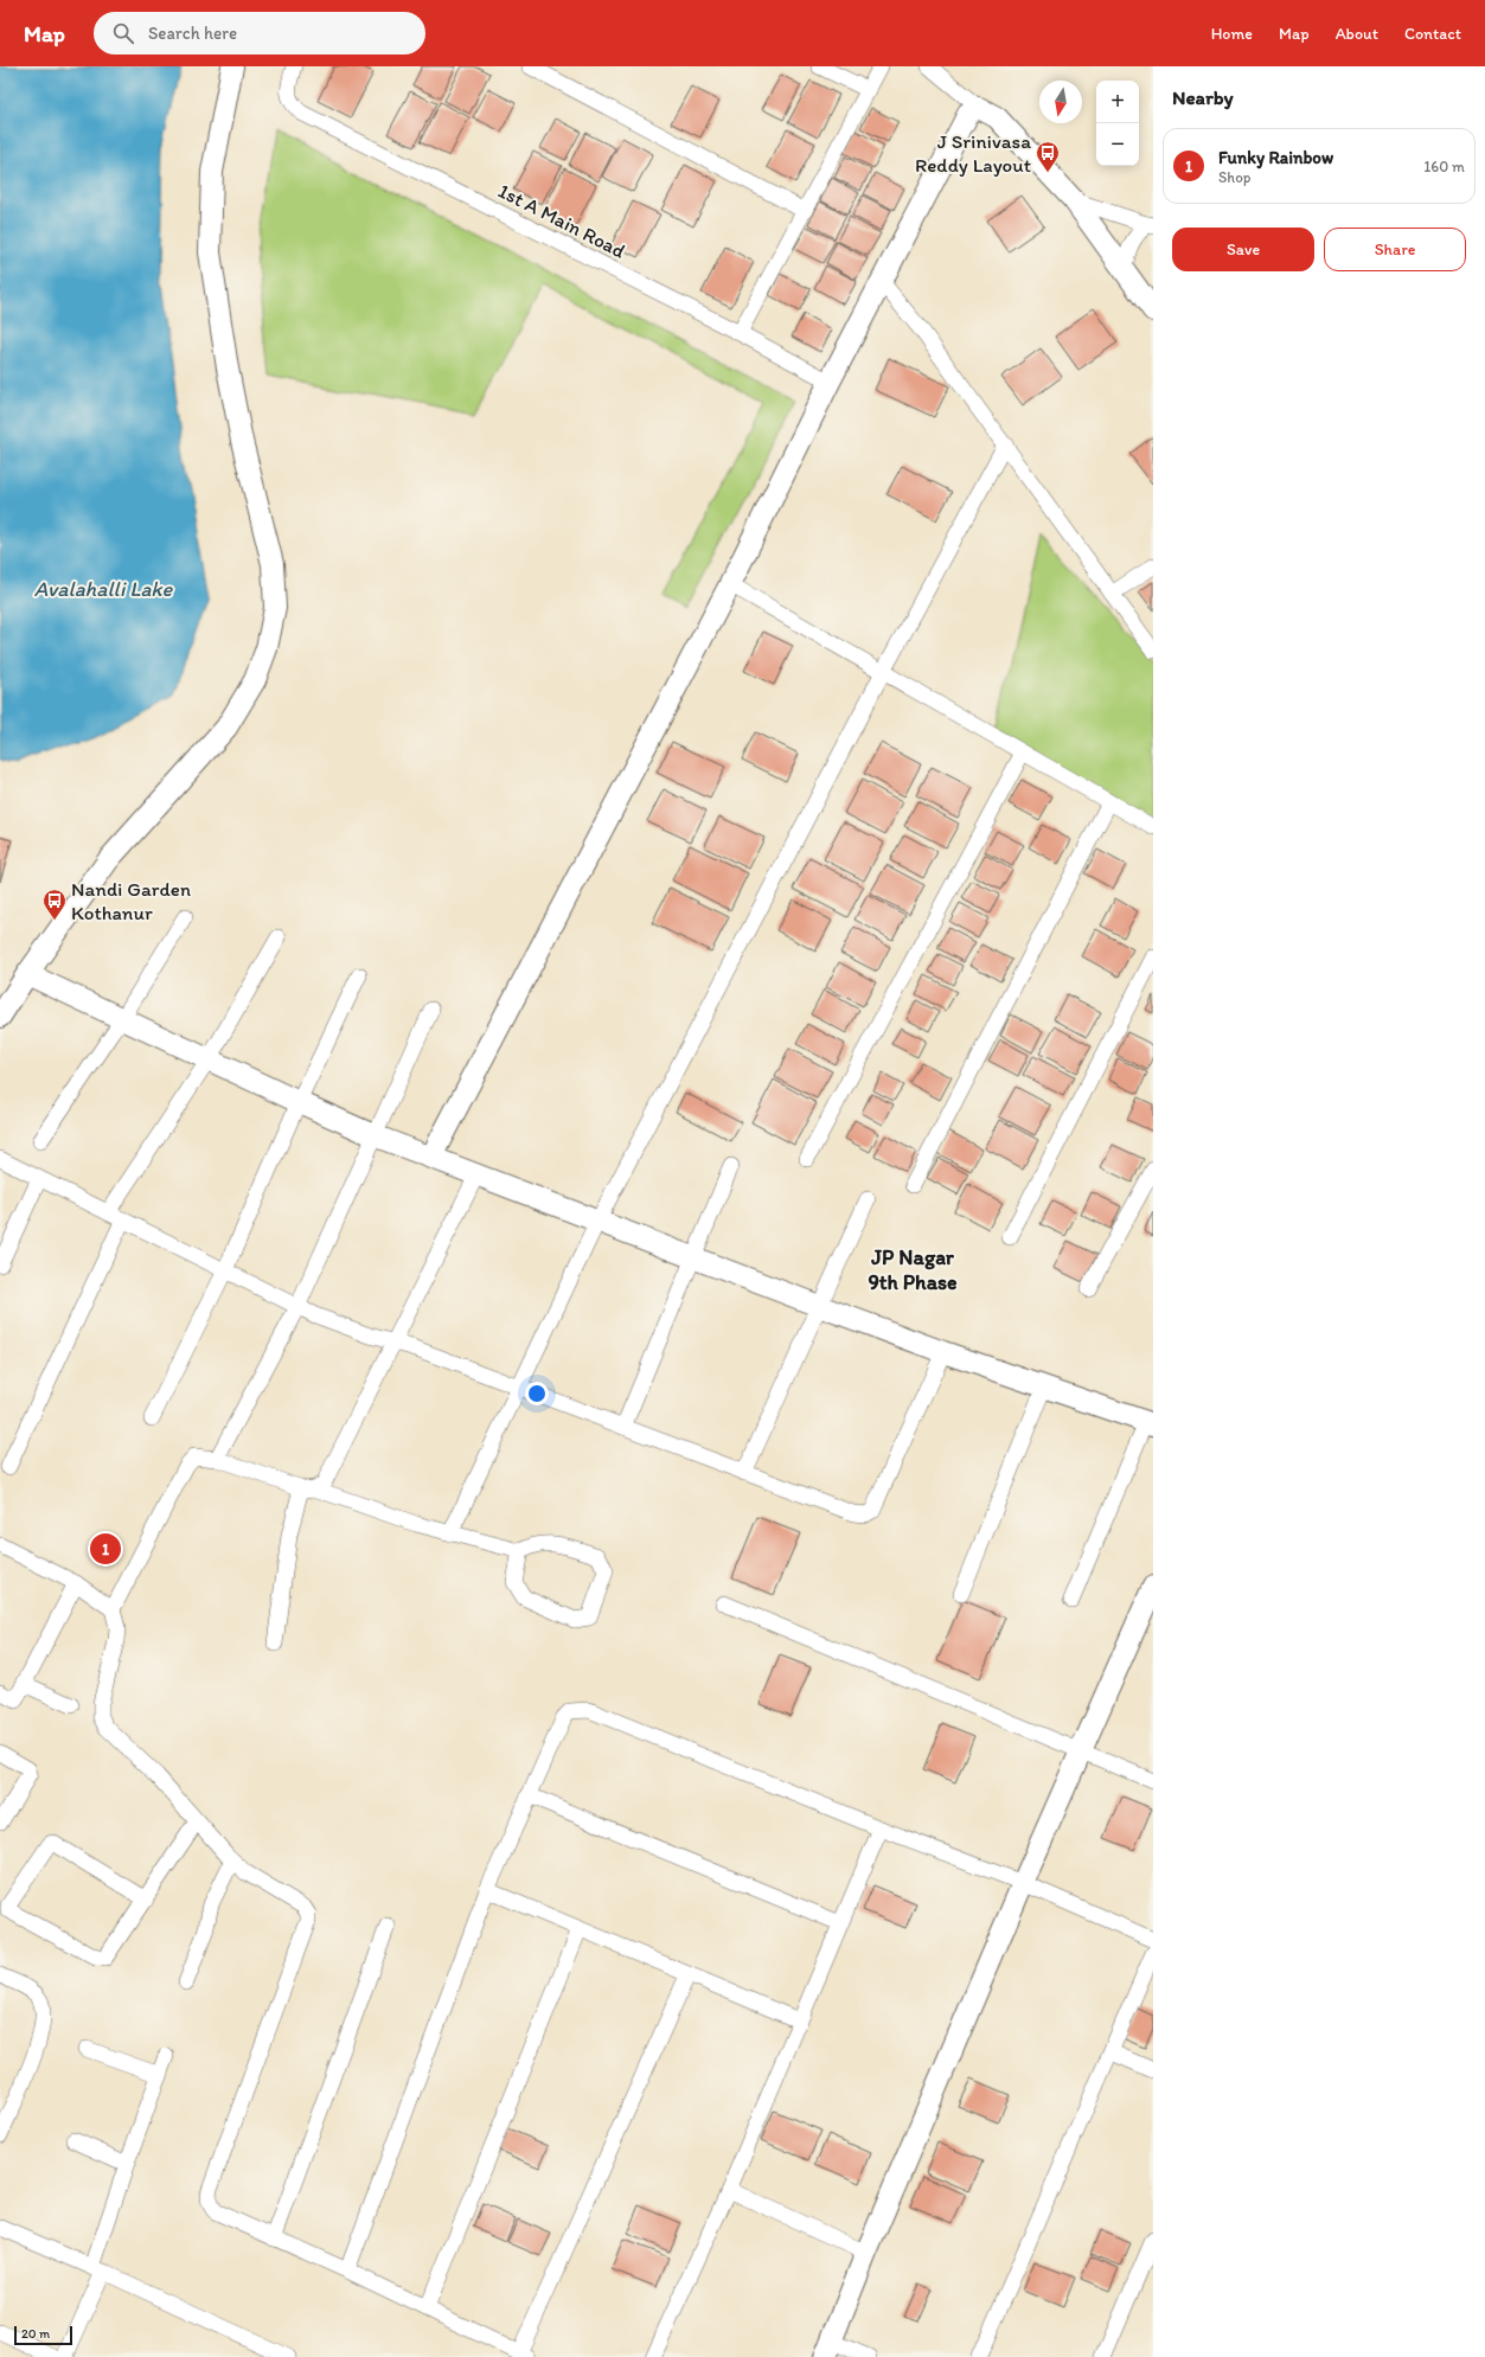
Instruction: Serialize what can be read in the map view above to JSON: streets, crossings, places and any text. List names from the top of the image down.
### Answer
{
  "streets": {
    "street": ["1st A Main Road"]
  },
  "districts": ["JP Nagar 9th Phase"],
  "water": ["Avalahalli Lake"],
  "places": {
    "bus stop": ["J Srinivasa Reddy Layout", "Nandi Garden Kothanur"]
  },
  "scale_bar": "20 m",
  "north": "bottom",
  "page": {
    "header": "Map",
    "search": "Search here",
    "nav": [
      "Home",
      "Map",
      "About",
      "Contact"
    ],
    "heading": "Nearby",
    "map_buttons": ["+", "−"],
    "list": [
      {
        "mark": "1",
        "name": "Funky Rainbow",
        "note": "Shop",
        "value": "160 m"
      }
    ],
    "buttons": ["Save", "Share"],
    "pins": "1",
    "scale": "20 m"
  }
}
